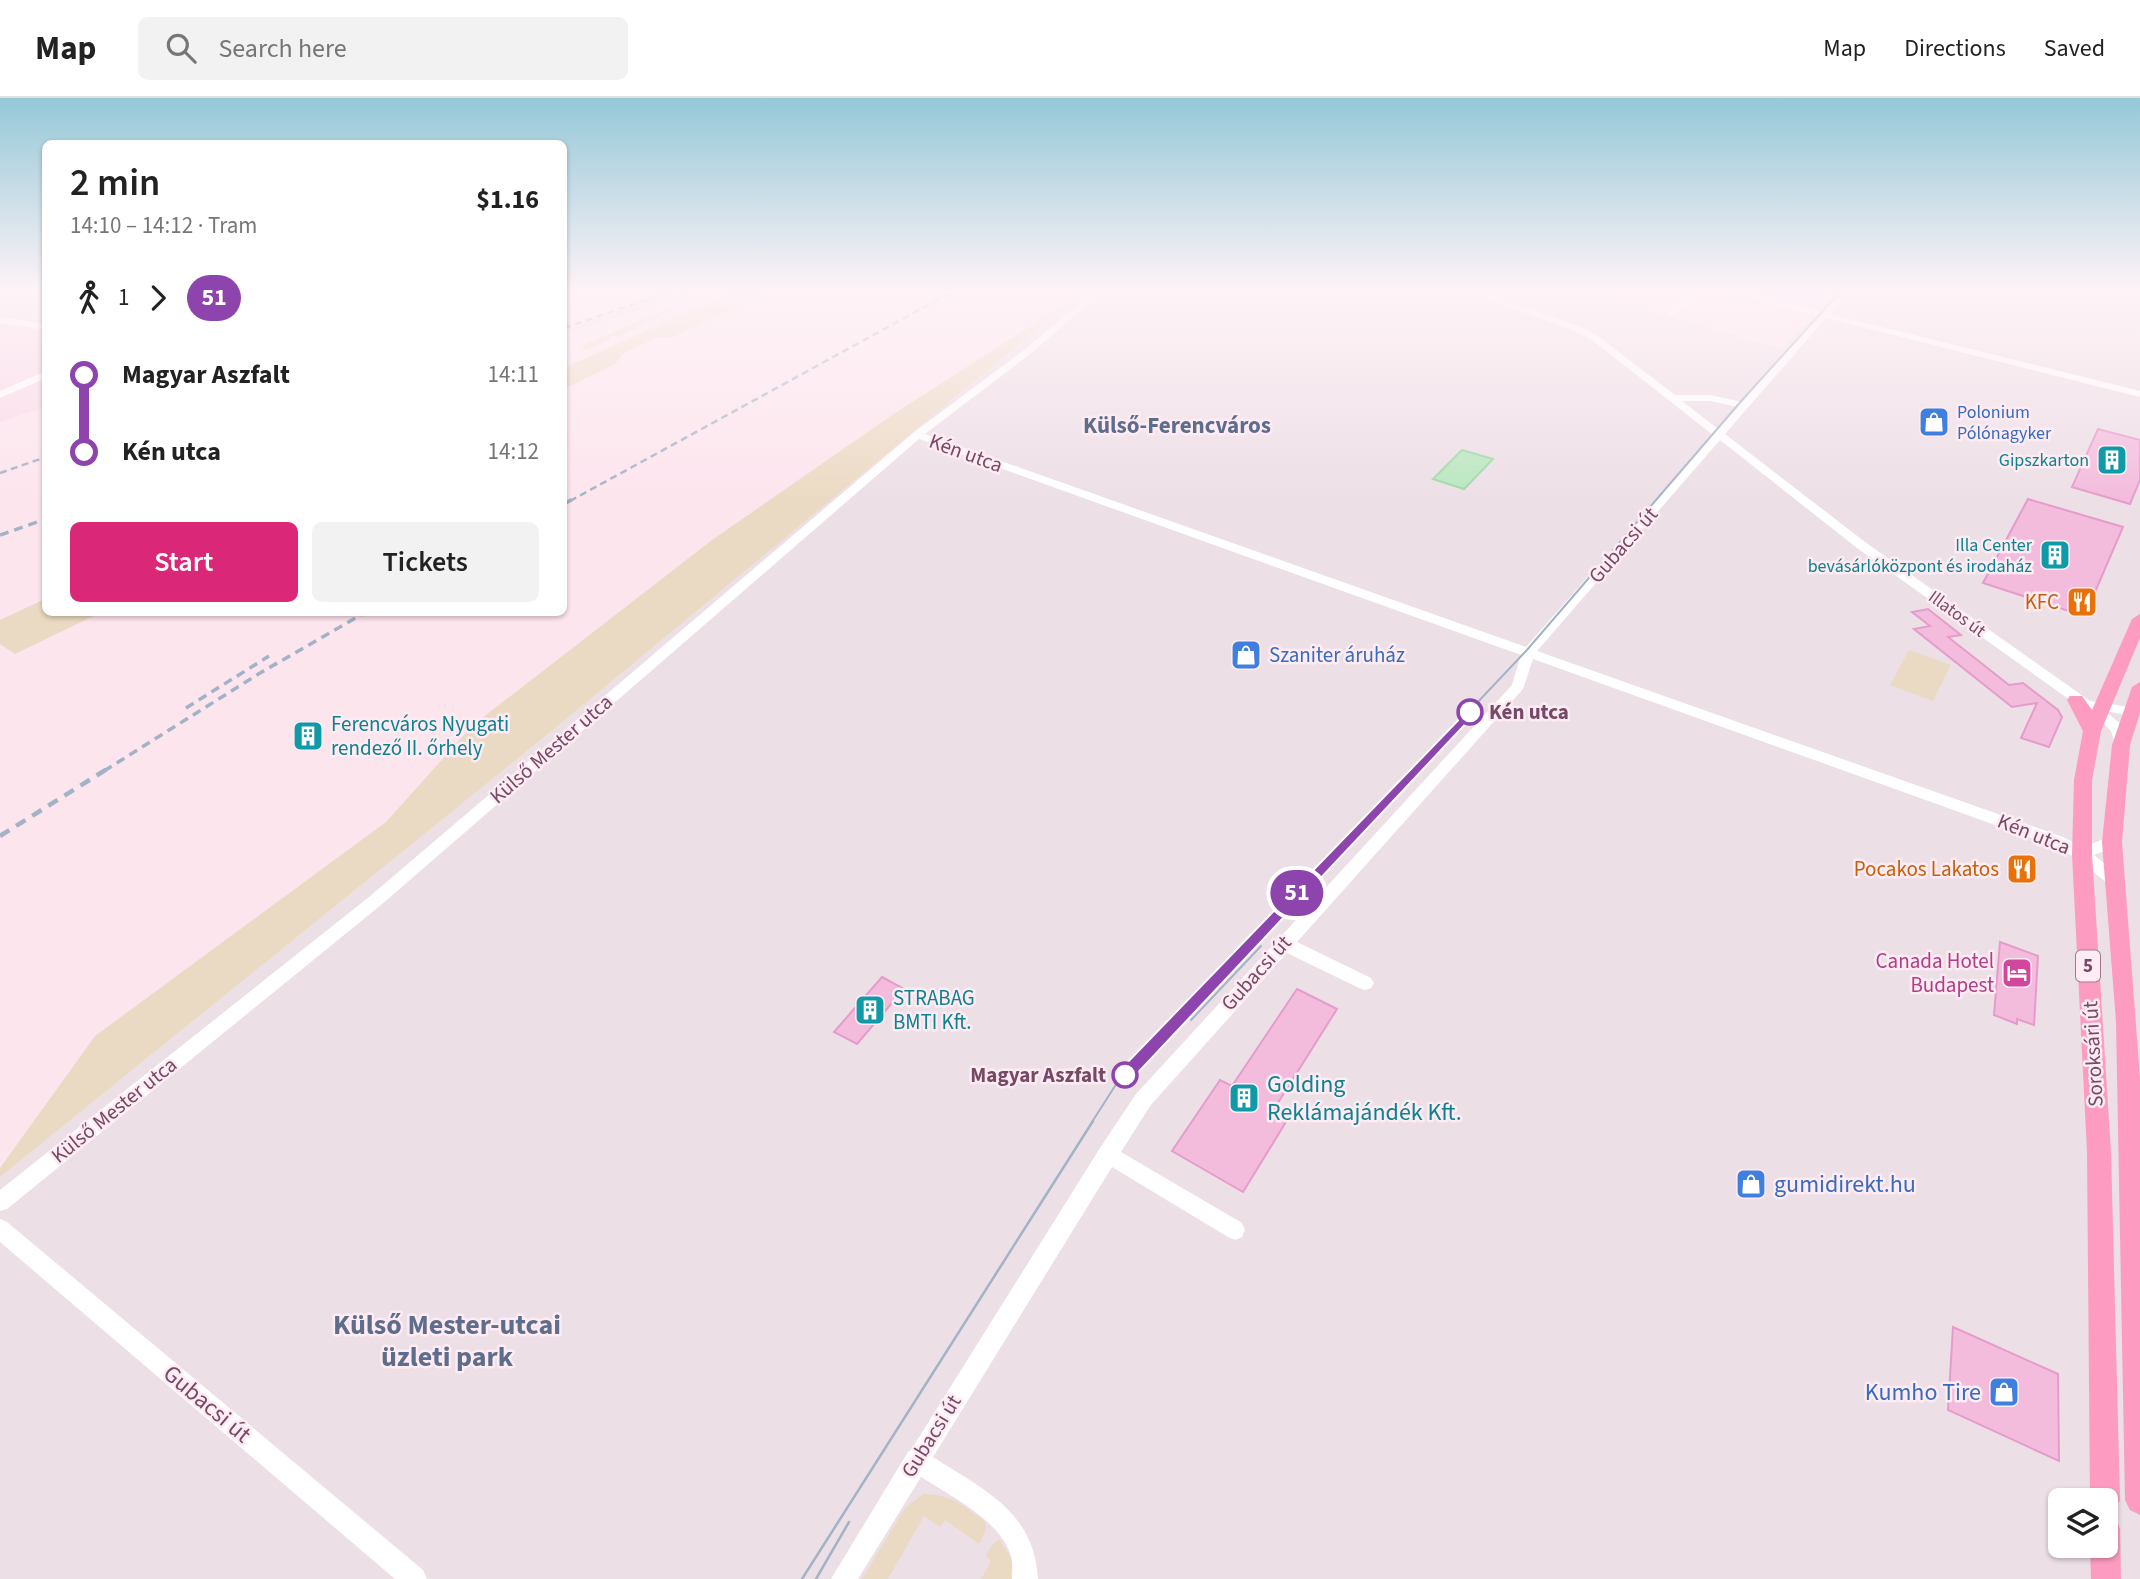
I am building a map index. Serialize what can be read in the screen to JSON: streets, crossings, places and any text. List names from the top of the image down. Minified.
{"streets":{"main road":["5","Soroksári út"],"street":["Kén utca","Gubacsi út","Illatos út","Külső Mester utca"]},"crossings":[["Kén utca","Gubacsi út"],["Kén utca","Külső Mester utca"],["Kén utca","Soroksári út"],["Gubacsi út","Illatos út"],["Illatos út","Soroksári út"]],"districts":["Külső-Ferencváros","Külső Mester-utcai üzleti park"],"places":{"shop":["Polonium Pólónagyker","Szaniter áruház","gumidirekt.hu","Kumho Tire"],"building":["Gipszkarton","Illa Center bevásárlóközpont és irodaház","Ferencváros Nyugati rendező II. őrhely","STRABAG BMTI Kft.","Golding Reklámajándék Kft."],"restaurant":["KFC","Pocakos Lakatos"],"other":["Kén utca","Magyar Aszfalt"],"hotel":["Canada Hotel Budapest"]},"lines":["tram line 51"],"page":{"header":"Map","search":"Search here","nav":["Map","Directions","Saved"],"on_map":"51","heading":["2 min","14:10 – 14:12 · Tram","$1.16"],"legs":["1","51"],"list":[{"name":"Magyar Aszfalt","value":"14:11"},{"name":"Kén utca","value":"14:12"}],"buttons":["Start","Tickets"]}}
